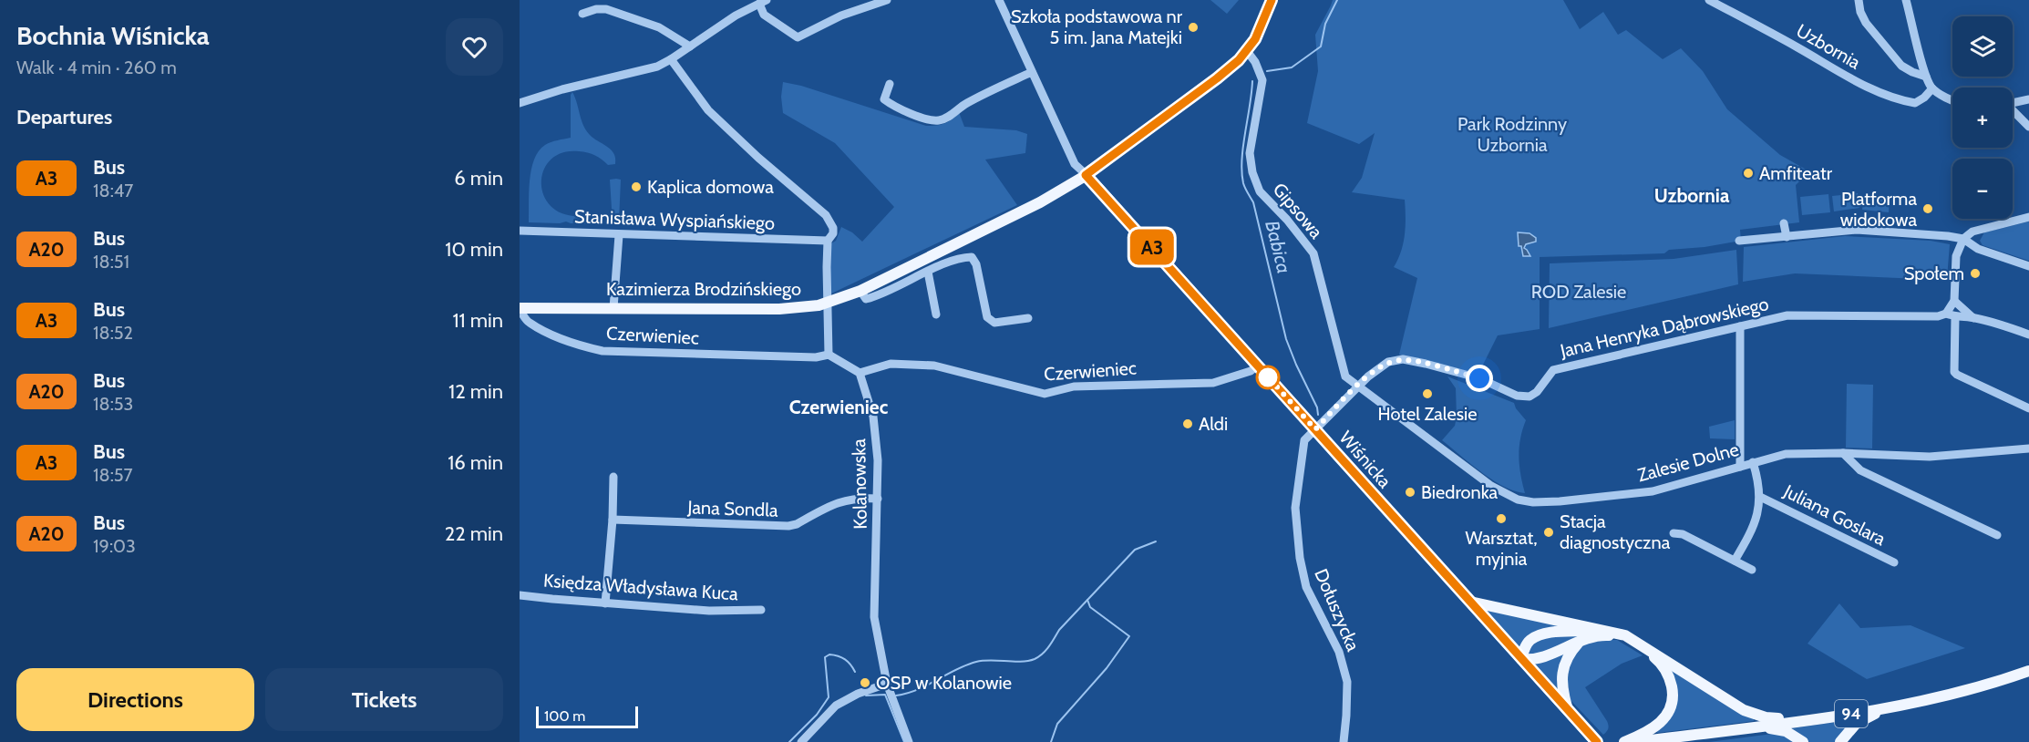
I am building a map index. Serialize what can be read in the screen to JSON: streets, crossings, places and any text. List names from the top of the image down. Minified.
{"streets":{"main road":["Kazimierza Brodzińskiego","Wiśnicka","94"],"street":["Uzbornia","Gipsowa","Stanisława Wyspiańskiego","Jana Henryka Dąbrowskiego","Czerwieniec","Zalesie Dolne","Kolanowska","Jana Sondla","Juliana Goslara","Księdza Władysława Kuca","Dołuszycka"]},"crossings":[["Gipsowa","Jana Henryka Dąbrowskiego"],["Gipsowa","Zalesie Dolne"],["Kazimierza Brodzińskiego","Czerwieniec"],["Kazimierza Brodzińskiego","Wiśnicka"],["Jana Henryka Dąbrowskiego","Wiśnicka"],["Jana Henryka Dąbrowskiego","Zalesie Dolne"],["Jana Henryka Dąbrowskiego","Dołuszycka"],["Czerwieniec","Wiśnicka"],["Czerwieniec","Kolanowska"],["Wiśnicka","Dołuszycka"],["Kolanowska","Jana Sondla"]],"districts":["Uzbornia","Czerwieniec"],"water":["Babica"],"parks":["Park Rodzinny Uzbornia","ROD Zalesie"],"places":["Szkoła podstawowa nr 5 im. Jana Matejki","Amfiteatr","Kaplica domowa","Platforma widokowa","Społem","Hotel Zalesie","Aldi","Biedronka","Warsztat, myjnia","Stacja diagnostyczna","OSP w Kolanowie"],"lines":["bus line A3"],"scale_bar":"100 m","page":{"heading":[["Bochnia Wiśnicka","Walk · 4 min · 260 m"],"Departures"],"on_map":"A3","map_buttons":["+","−"],"list":[{"mark":"A3","name":"Bus","note":"18:47","value":"6 min"},{"mark":"A20","name":"Bus","note":"18:51","value":"10 min"},{"mark":"A3","name":"Bus","note":"18:52","value":"11 min"},{"mark":"A20","name":"Bus","note":"18:53","value":"12 min"},{"mark":"A3","name":"Bus","note":"18:57","value":"16 min"},{"mark":"A20","name":"Bus","note":"19:03","value":"22 min"}],"buttons":["Directions","Tickets"],"scale":"100 m"}}
